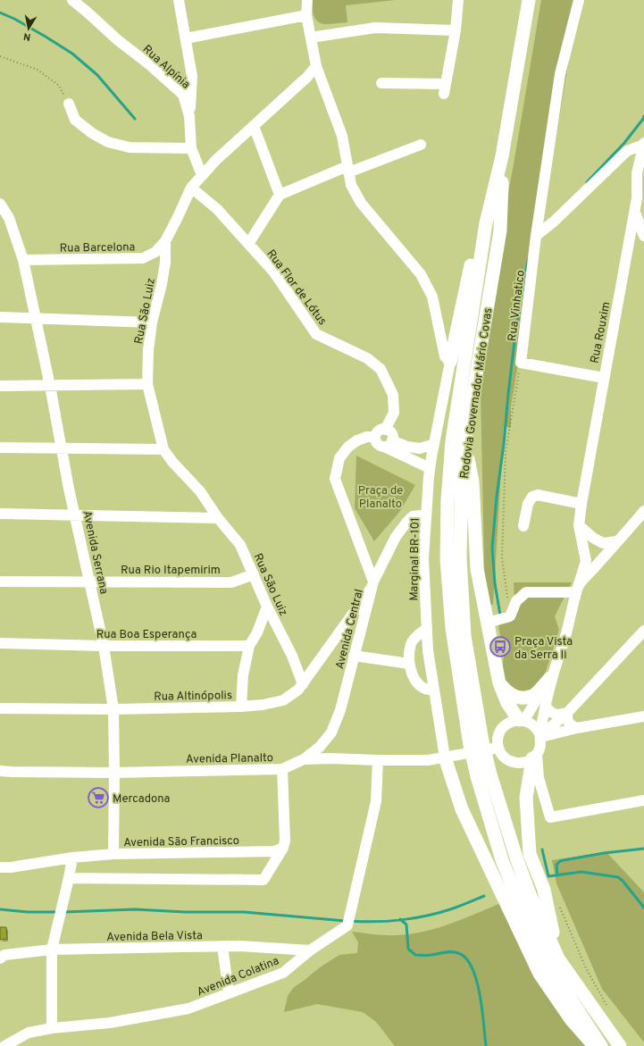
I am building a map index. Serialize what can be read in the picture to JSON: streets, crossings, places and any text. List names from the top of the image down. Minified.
{"streets":{"main road":["Rodovia Governador Mário Covas"],"street":["Rua Alpínia","Rua Barcelona","Rua Flor de Lótus","Rua Vinhatico","Rua São Luiz","Rua Rouxim","Avenida Serrana","Marginal BR-101","Rua Rio Itapemirim","Avenida Central","Rua Boa Esperança","Rua Altinópolis","Avenida Planalto","Avenida São Francisco","Avenida Bela Vista","Avenida Colatina"]},"crossings":[["Rua Alpínia","Rua São Luiz"],["Rua Barcelona","Rua São Luiz"],["Rua Barcelona","Avenida Serrana"],["Rua Flor de Lótus","Rua São Luiz"],["Rua São Luiz","Rua Rio Itapemirim"],["Rua São Luiz","Rua Altinópolis"],["Avenida Serrana","Rua Rio Itapemirim"],["Avenida Serrana","Rua Boa Esperança"],["Avenida Serrana","Rua Altinópolis"],["Avenida Serrana","Avenida Planalto"],["Avenida Serrana","Avenida São Francisco"],["Marginal BR-101","Avenida Central"],["Marginal BR-101","Avenida Planalto"],["Avenida Central","Rua Altinópolis"],["Avenida Central","Avenida Planalto"],["Avenida Planalto","Avenida Colatina"],["Avenida Bela Vista","Avenida Colatina"]],"parks":["Praça de Planalto"],"places":{"bus stop":["Praça Vista da Serra Ii"],"supermarket":["Mercadona"]},"north":"bottom"}
